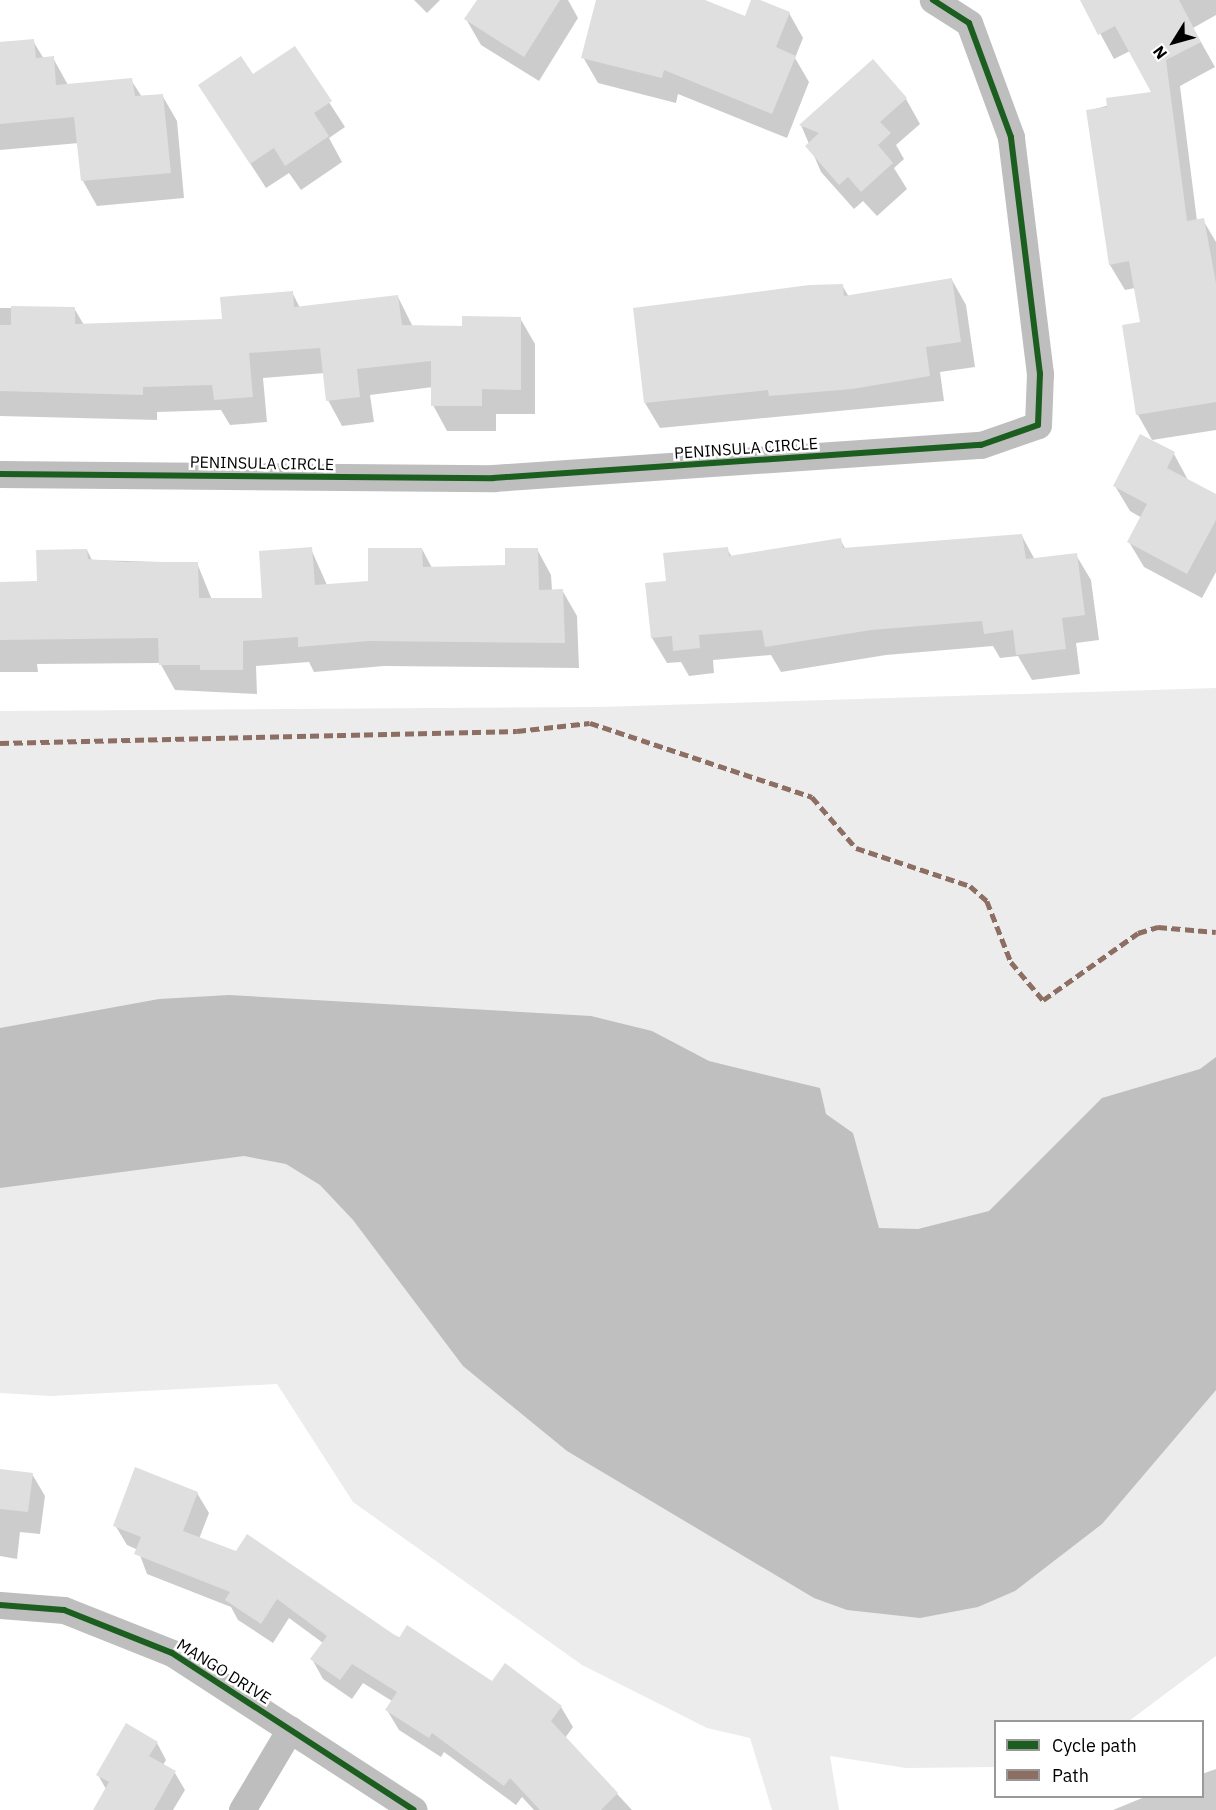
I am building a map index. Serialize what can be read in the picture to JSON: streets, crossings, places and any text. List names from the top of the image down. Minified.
{"streets":{"street":["PENINSULA CIRCLE","MANGO DRIVE"]},"legend":["Cycle path","Path"],"north":"bottom left"}
